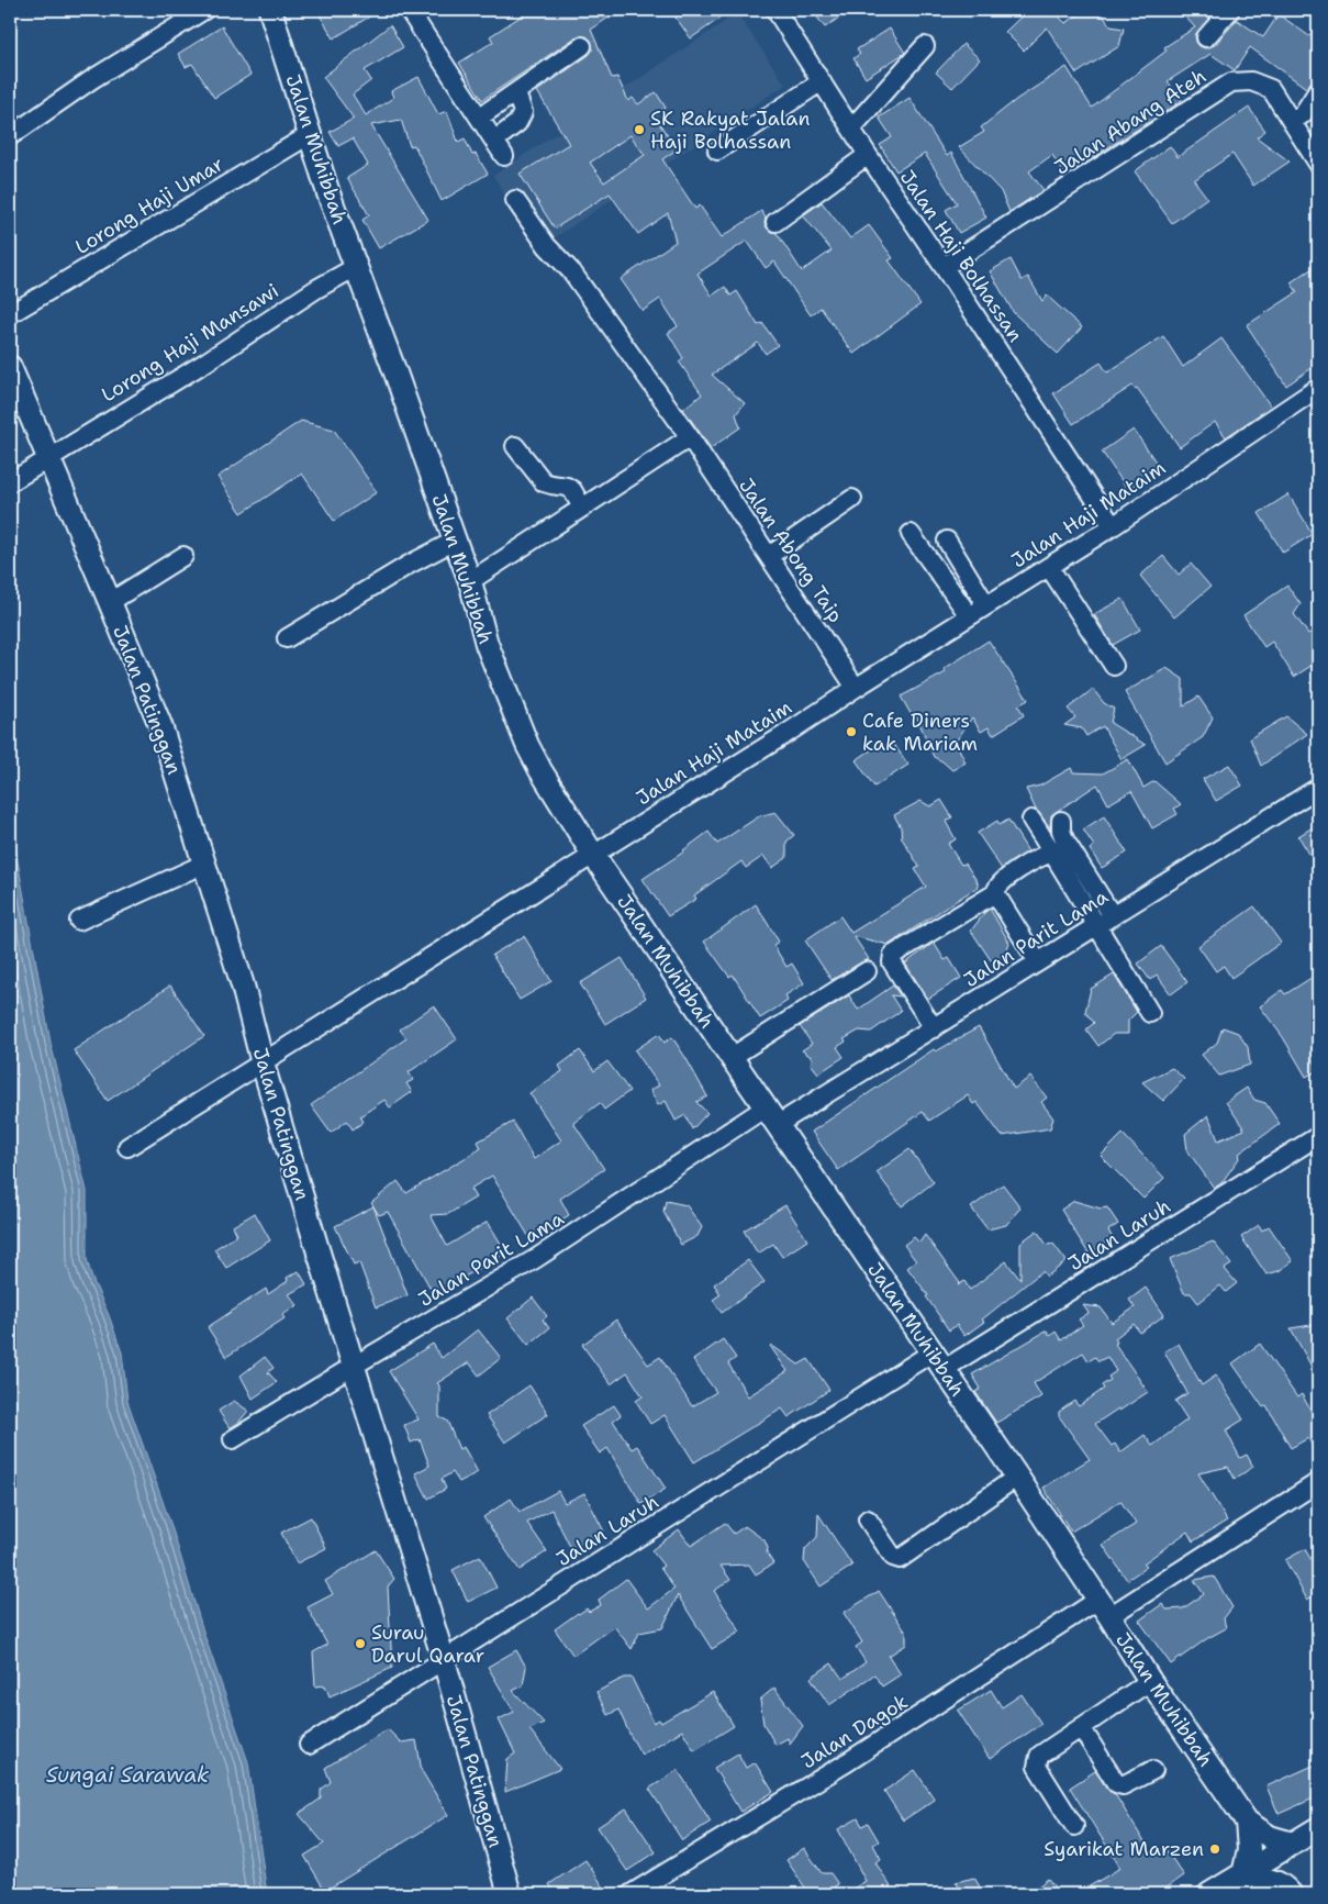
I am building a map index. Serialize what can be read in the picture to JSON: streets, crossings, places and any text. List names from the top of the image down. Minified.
{"streets":{"main road":["Jalan Muhibbah","Jalan Patinggan"],"street":["Jalan Abang Ateh","Lorong Haji Umar","Jalan Haji Bolhassan","Lorong Haji Mansawi","Jalan Haji Mataim","Jalan Abong Taip","Jalan Parit Lama","Jalan Laruh","Jalan Dagok"]},"crossings":[["Jalan Abang Ateh","Jalan Haji Bolhassan"],["Jalan Muhibbah","Lorong Haji Umar"],["Jalan Muhibbah","Lorong Haji Mansawi"],["Jalan Muhibbah","Jalan Haji Mataim"],["Jalan Muhibbah","Jalan Parit Lama"],["Jalan Muhibbah","Jalan Laruh"],["Jalan Muhibbah","Jalan Dagok"],["Jalan Haji Bolhassan","Jalan Haji Mataim"],["Lorong Haji Mansawi","Jalan Patinggan"],["Jalan Haji Mataim","Jalan Abong Taip"],["Jalan Haji Mataim","Jalan Patinggan"],["Jalan Patinggan","Jalan Parit Lama"],["Jalan Patinggan","Jalan Laruh"]],"water":["Sungai Sarawak"],"places":["SK Rakyat Jalan Haji Bolhassan","Cafe Diners kak Mariam","Surau Darul Qarar","Syarikat Marzen"]}
